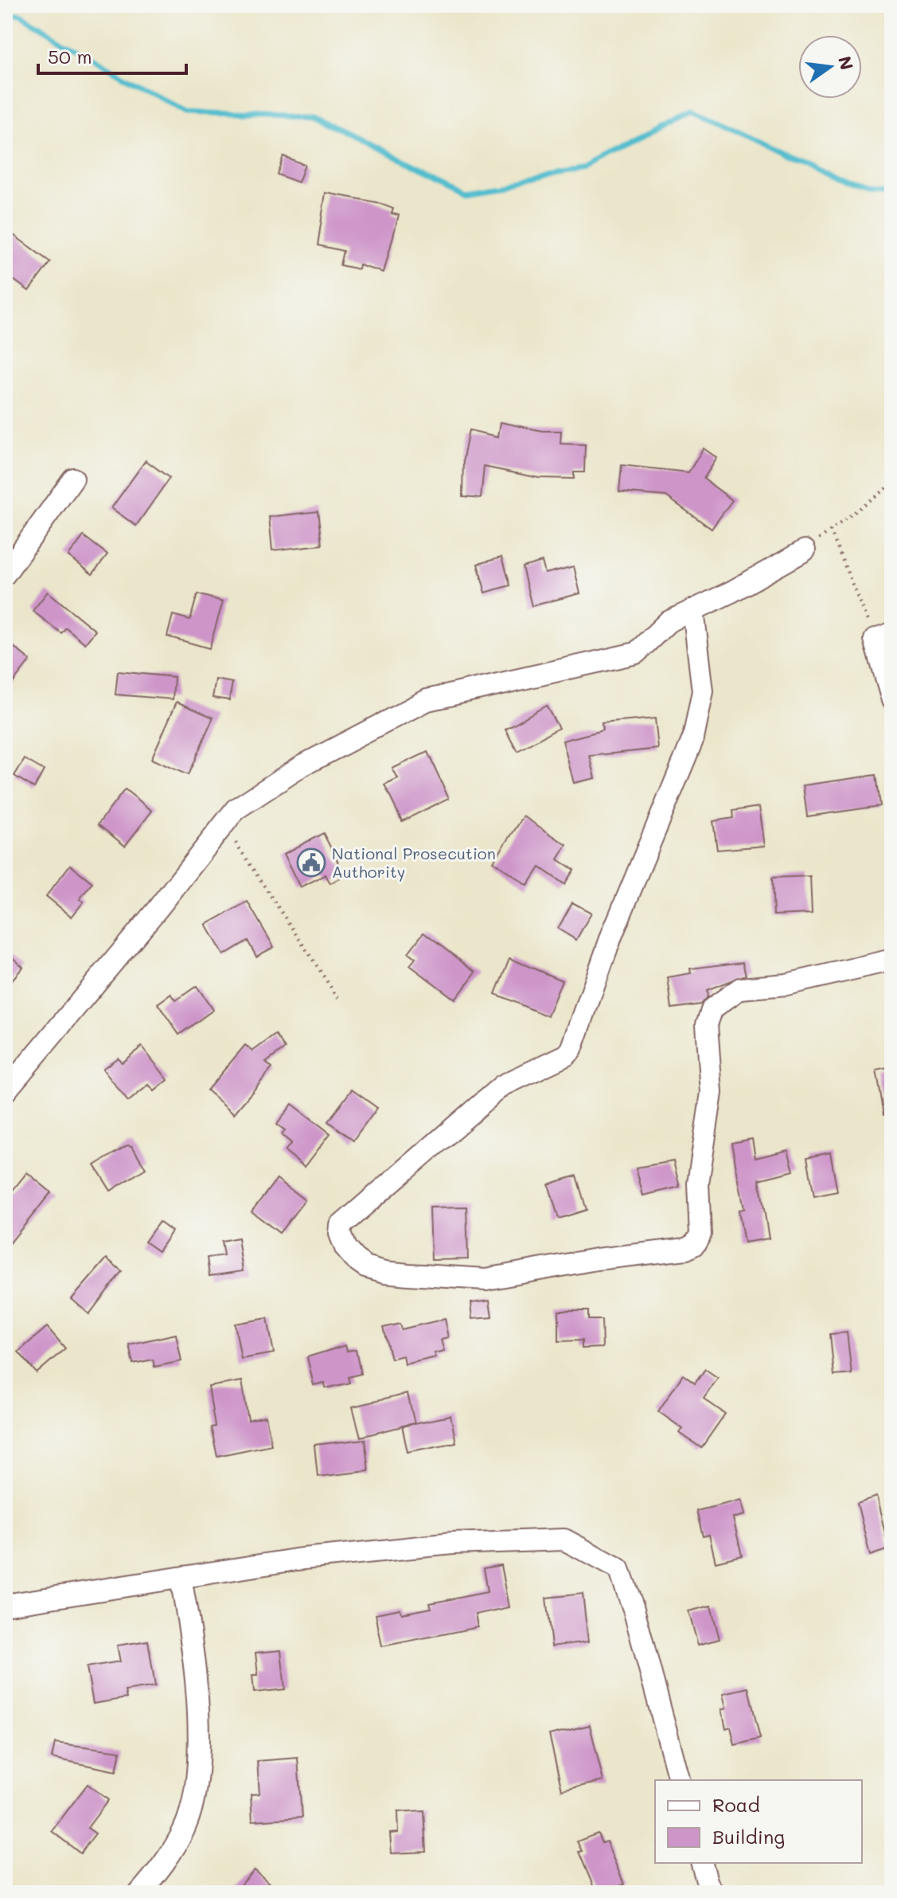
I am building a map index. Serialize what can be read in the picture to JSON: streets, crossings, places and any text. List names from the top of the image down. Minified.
{"places":{"public building":["National Prosecution Authority"]},"legend":["Road","Building"],"scale_bar":"50 m","north":"right"}
